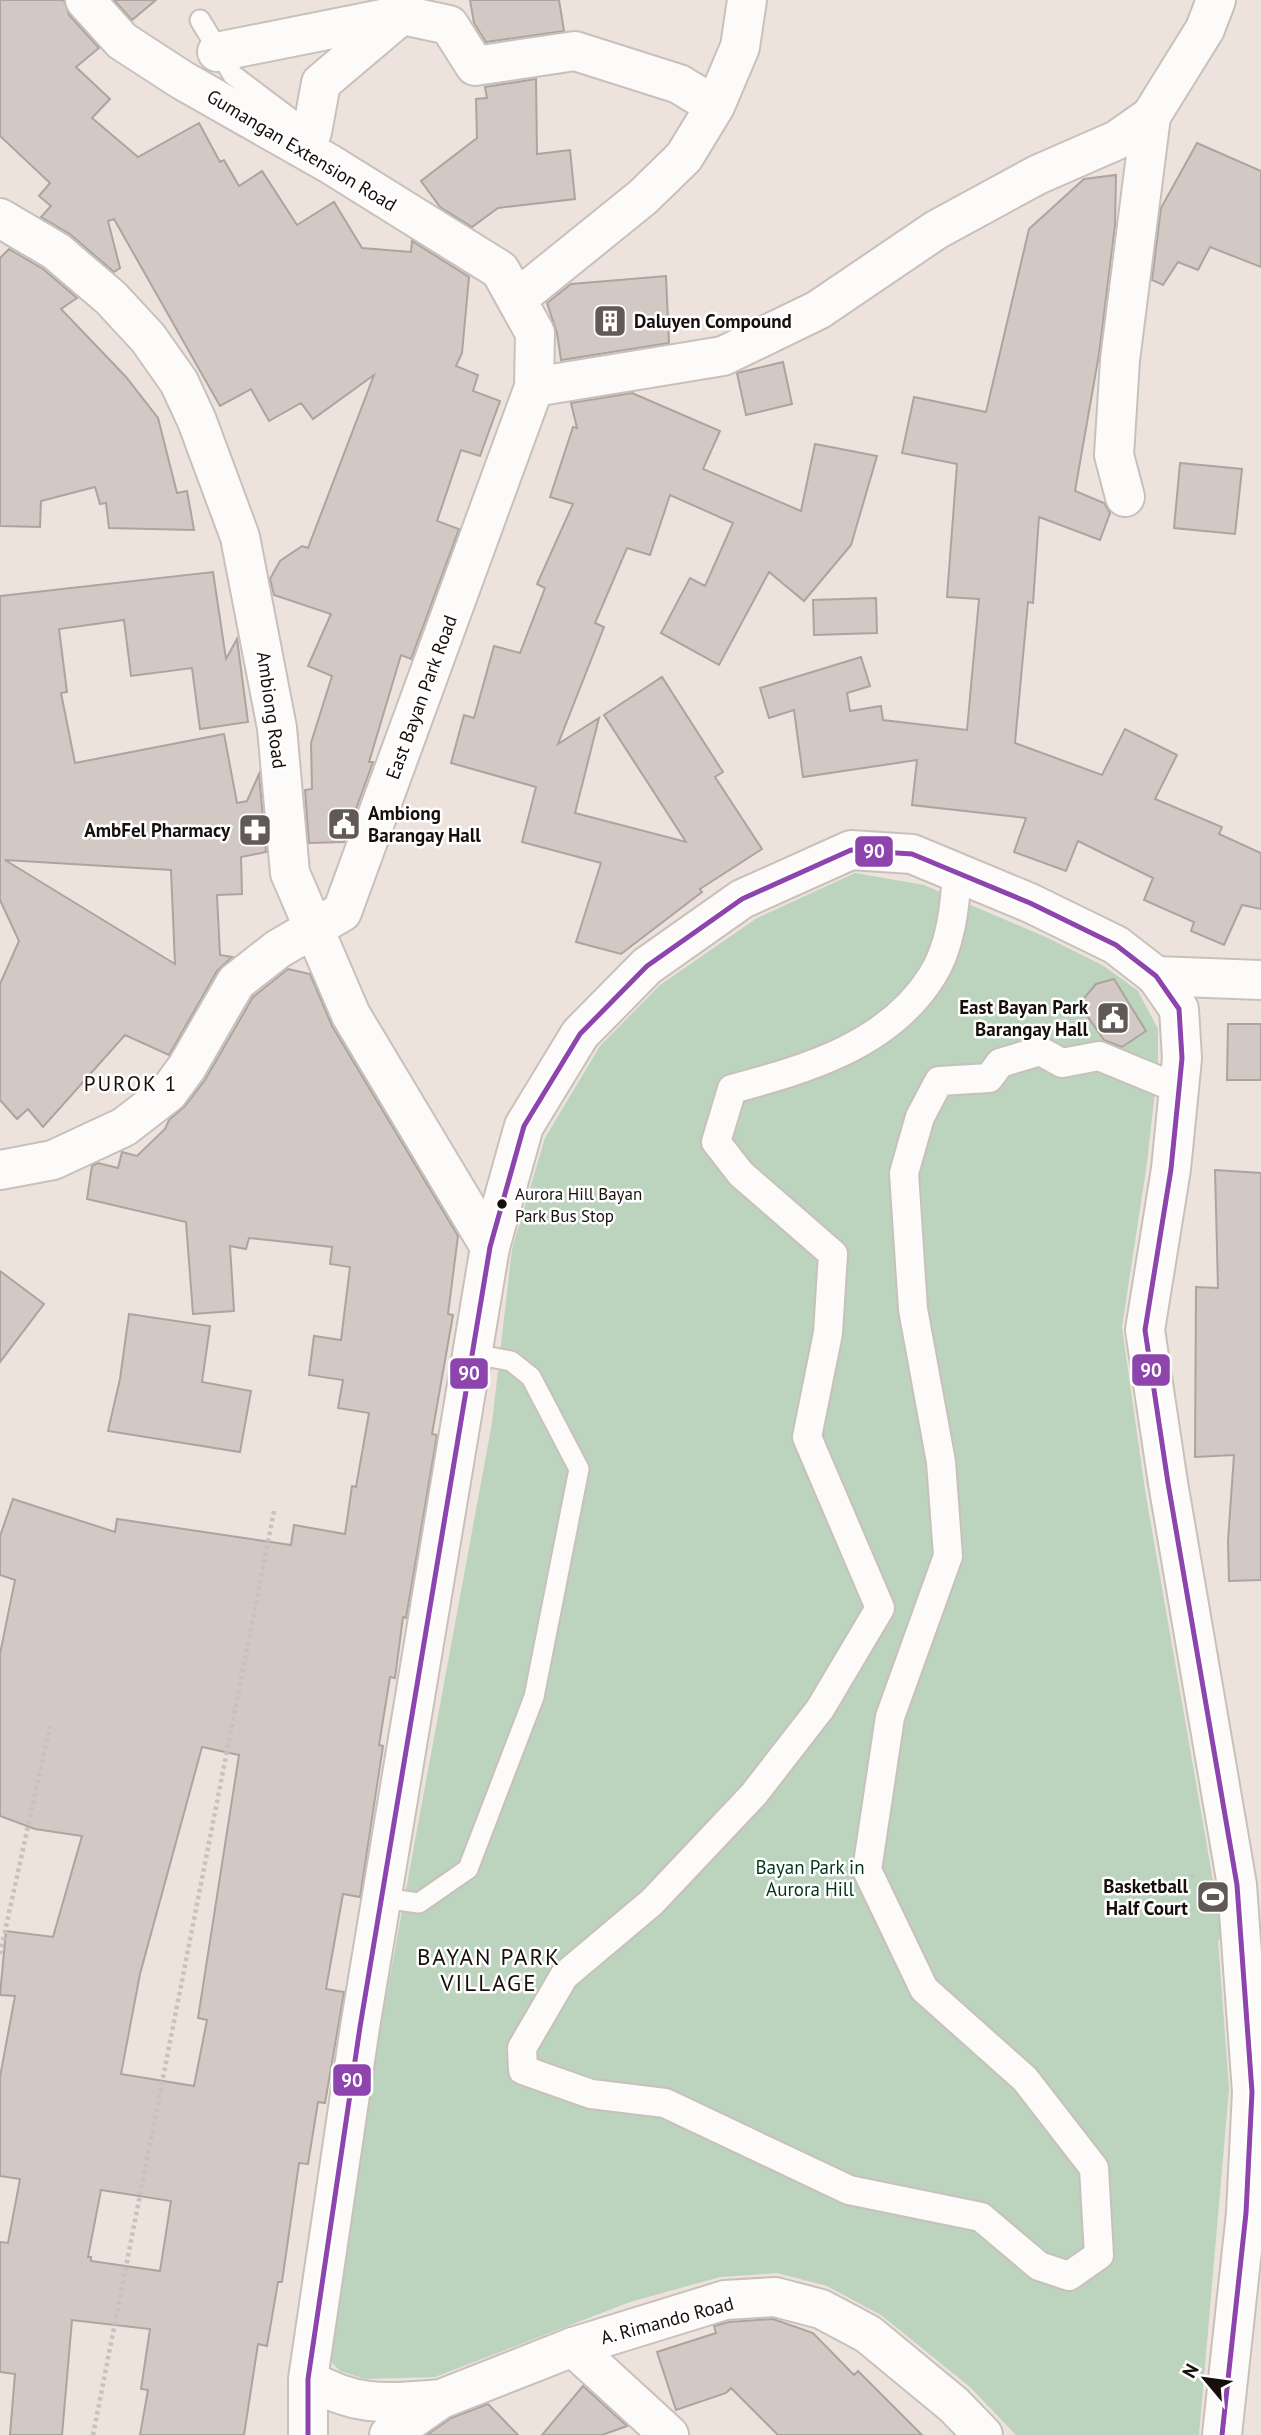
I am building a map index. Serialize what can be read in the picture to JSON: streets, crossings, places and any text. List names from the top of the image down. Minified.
{"streets":{"street":["Gumangan Extension Road","East Bayan Park Road","Ambiong Road","A. Rimando Road"]},"crossings":[["Gumangan Extension Road","East Bayan Park Road"],["East Bayan Park Road","Ambiong Road"]],"districts":["PUROK 1","BAYAN PARK VILLAGE"],"parks":["Bayan Park in Aurora Hill"],"places":{"building":["Daluyen Compound"],"public building":["Ambiong Barangay Hall","East Bayan Park Barangay Hall"],"pharmacy":["AmbFel Pharmacy"],"other":["Aurora Hill Bayan Park Bus Stop"],"sports":["Basketball Half Court"]},"lines":["transit line 90"],"north":"top left"}
